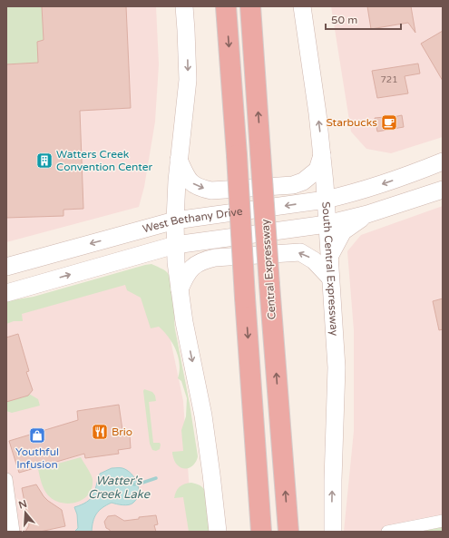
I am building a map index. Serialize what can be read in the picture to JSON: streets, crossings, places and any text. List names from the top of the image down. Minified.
{"streets":{"highway":["Central Expressway"],"main road":["West Bethany Drive","South Central Expressway"]},"crossings":[["West Bethany Drive","South Central Expressway"]],"water":["Watter's Creek Lake"],"places":{"cafe":["Starbucks"],"building":["Watters Creek Convention Center"],"restaurant":["Brio"],"shop":["Youthful Infusion"]},"house_numbers":["721"],"scale_bar":"50 m","north":"top"}
